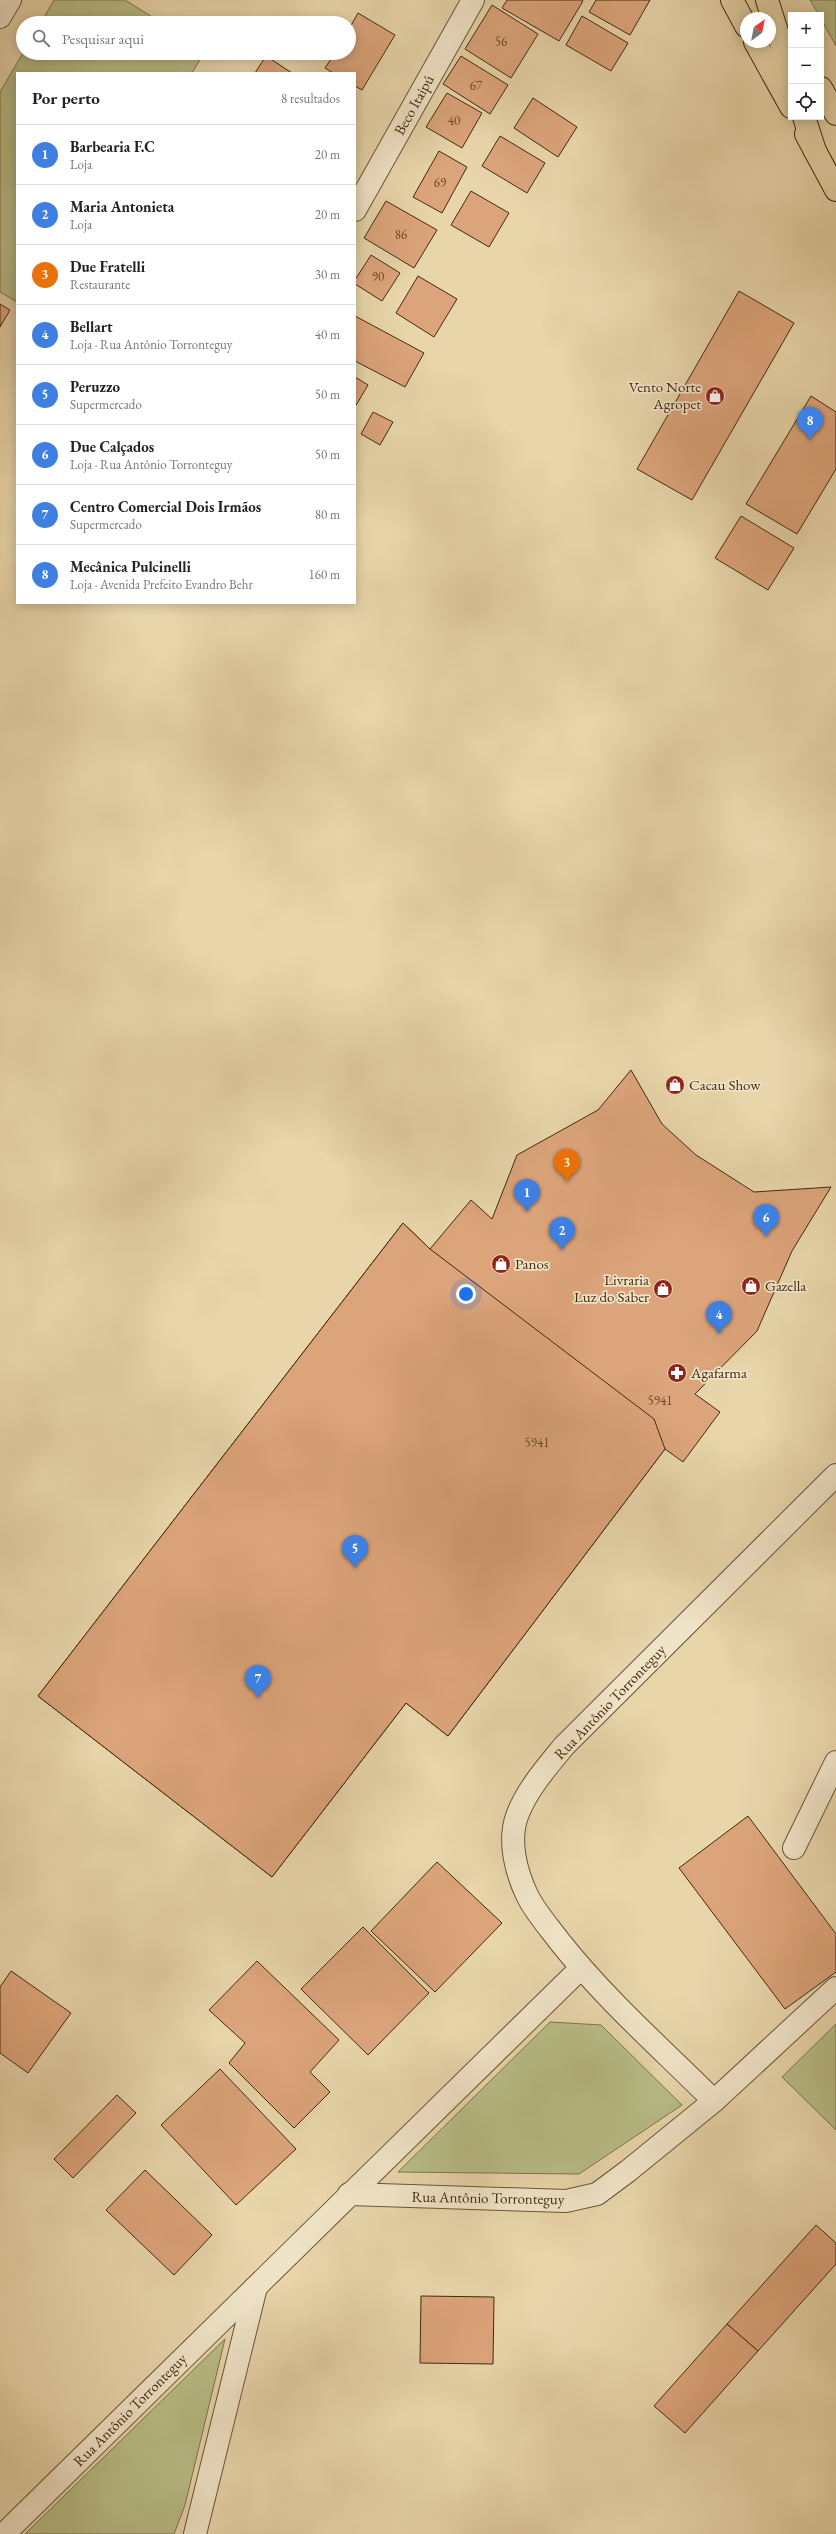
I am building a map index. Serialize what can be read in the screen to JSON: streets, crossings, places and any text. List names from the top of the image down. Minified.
{"streets":{"street":["Beco Itaipú","Rua Antônio Torronteguy"]},"places":{"shop":["Vento Norte Agropet","Cacau Show","Panos","Gazella","Livraria Luz do Saber"],"pharmacy":["Agafarma"]},"house_numbers":["56","67","40","69","86","90","5941","5941"],"north":"top right","page":{"map_buttons":["+","−"],"search":"Pesquisar aqui","heading":["Por perto","8 resultados"],"list":[{"mark":"1","name":"Barbearia F.C","note":"Loja","value":"20 m"},{"mark":"2","name":"Maria Antonieta","note":"Loja","value":"20 m"},{"mark":"3","name":"Due Fratelli","note":"Restaurante","value":"30 m"},{"mark":"4","name":"Bellart","note":"Loja · Rua Antônio Torronteguy","value":"40 m"},{"mark":"5","name":"Peruzzo","note":"Supermercado","value":"50 m"},{"mark":"6","name":"Due Calçados","note":"Loja · Rua Antônio Torronteguy","value":"50 m"},{"mark":"7","name":"Centro Comercial Dois Irmãos","note":"Supermercado","value":"80 m"},{"mark":"8","name":"Mecânica Pulcinelli","note":"Loja · Avenida Prefeito Evandro Behr","value":"160 m"}],"pins":["8","3","1","6","2","4","5","7"]}}
